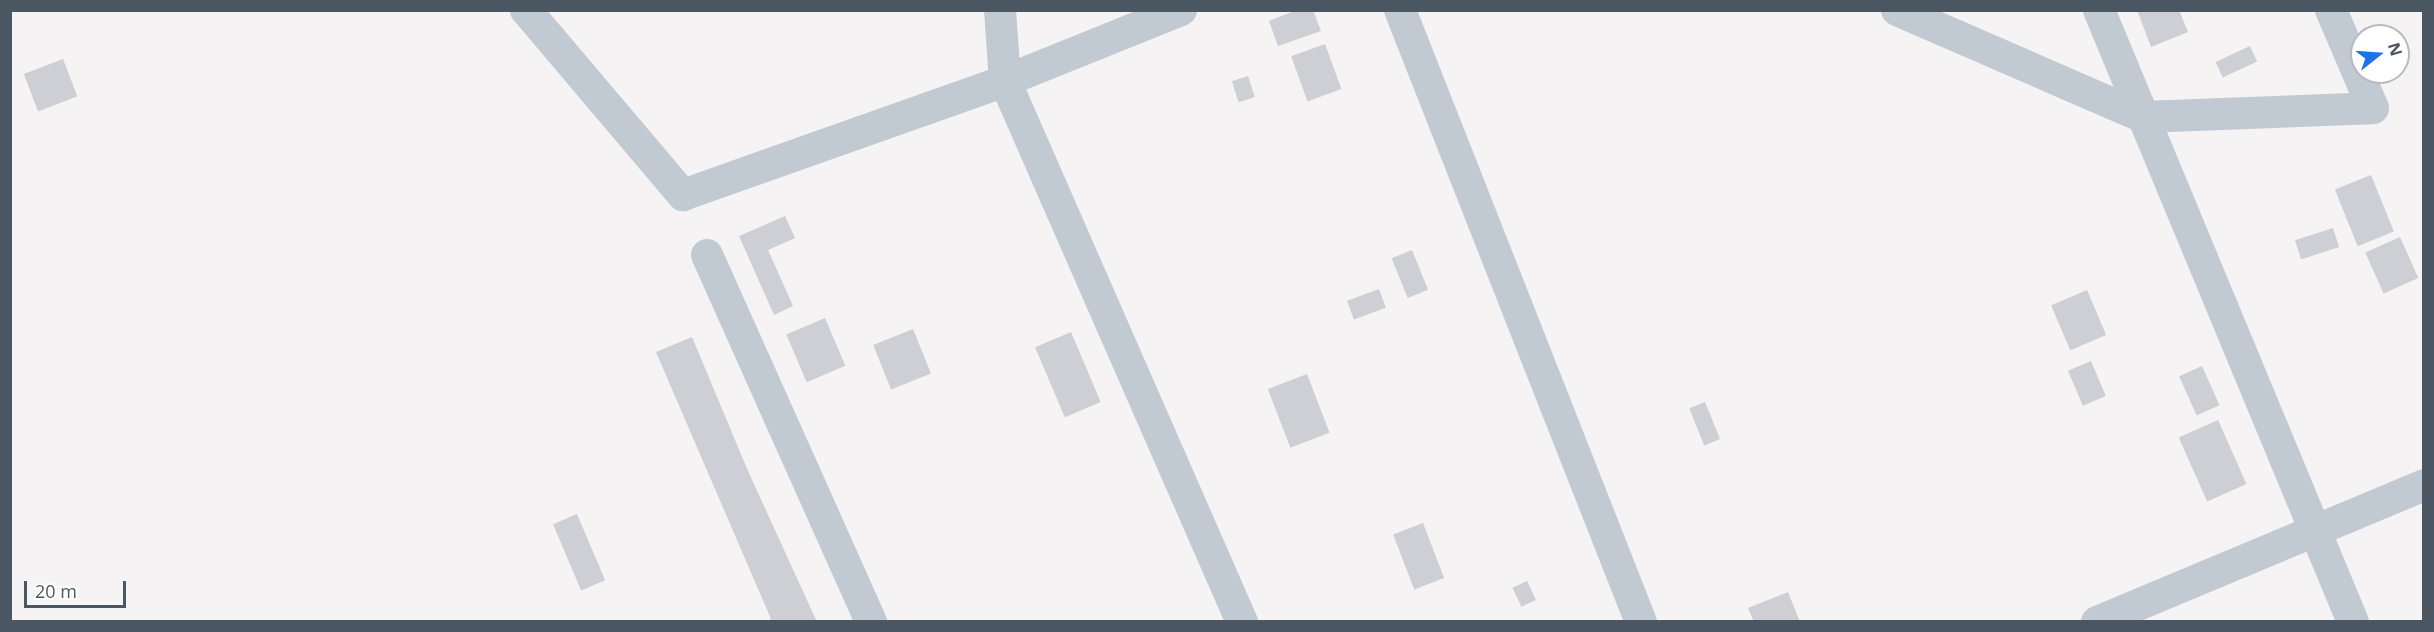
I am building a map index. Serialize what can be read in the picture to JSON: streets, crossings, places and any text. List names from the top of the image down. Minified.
{"scale_bar":"20 m","north":"right"}
